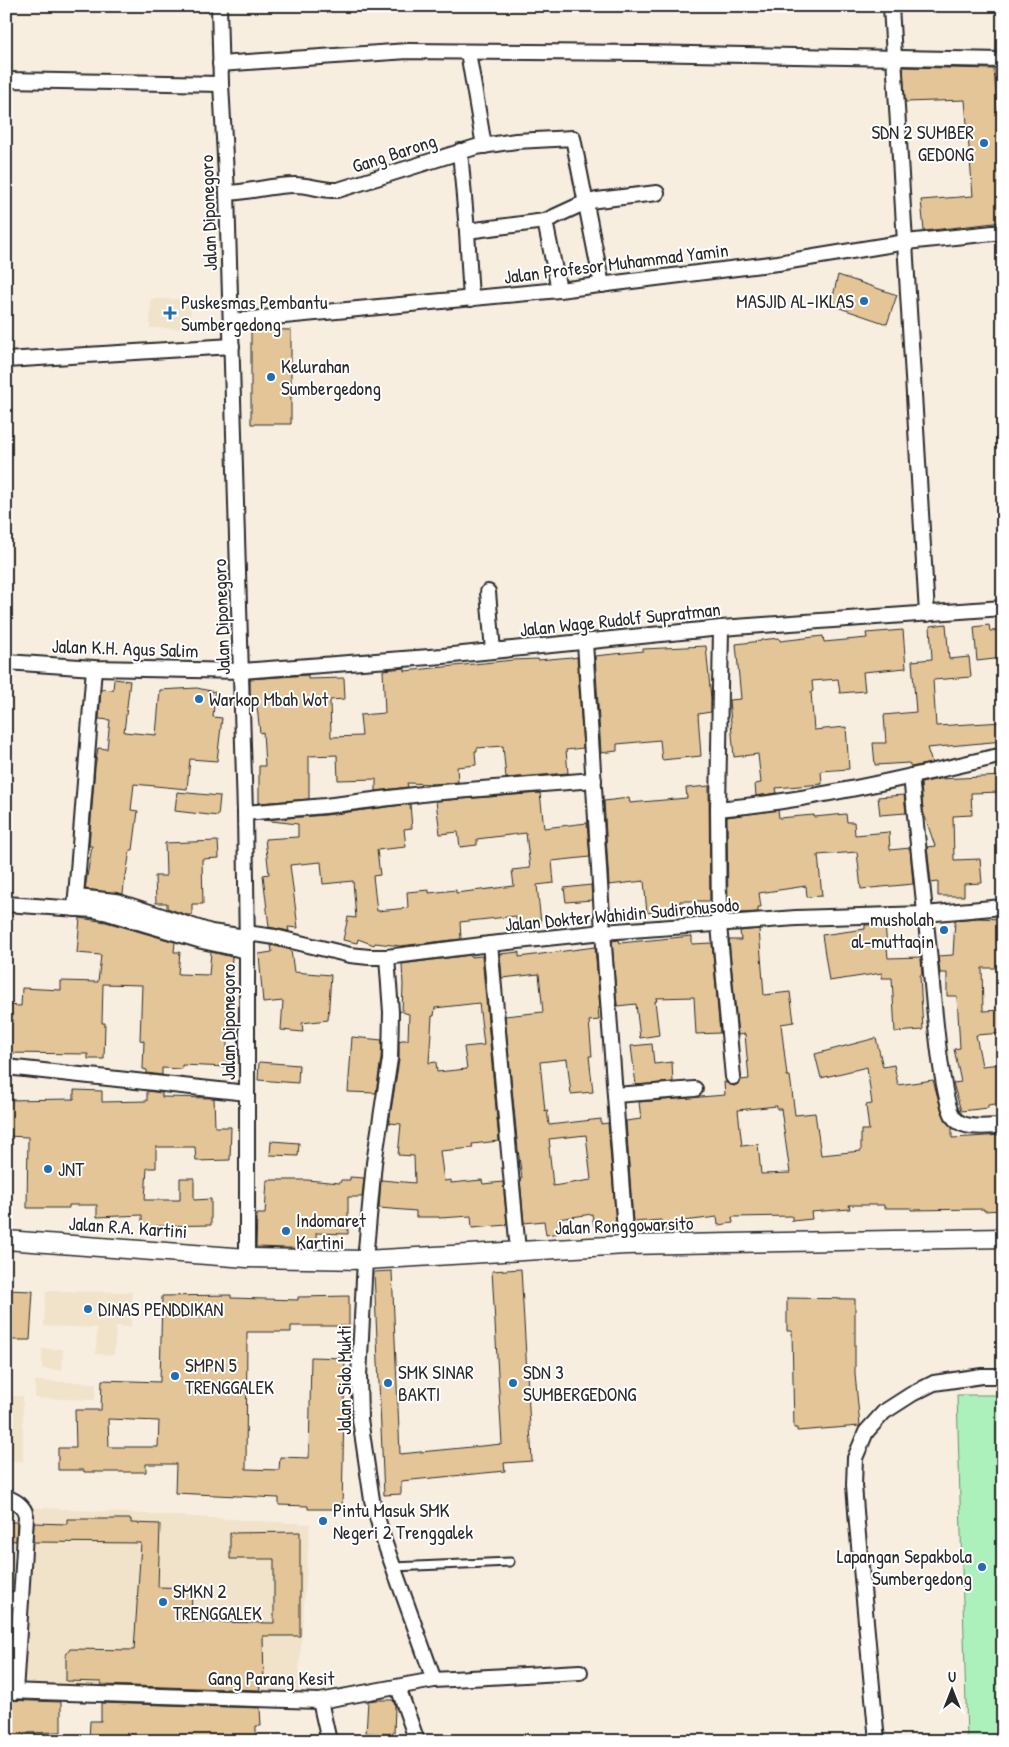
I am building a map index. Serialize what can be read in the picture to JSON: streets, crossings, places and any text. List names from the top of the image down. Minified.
{"streets":{"street":["Gang Barong","Jalan Diponegoro","Jalan Profesor Muhammad Yamin","Jalan Wage Rudolf Supratman","Jalan K.H. Agus Salim","Jalan Dokter Wahidin Sudirohusodo","Jalan Ronggowarsito","Jalan R.A. Kartini","Jalan Sido Mukti","Gang Parang Kesit"]},"crossings":[["Gang Barong","Jalan Diponegoro"],["Jalan Diponegoro","Jalan Profesor Muhammad Yamin"],["Jalan Diponegoro","Jalan Wage Rudolf Supratman"],["Jalan Diponegoro","Jalan K.H. Agus Salim"],["Jalan Diponegoro","Jalan Dokter Wahidin Sudirohusodo"],["Jalan Diponegoro","Jalan Ronggowarsito"],["Jalan Diponegoro","Jalan R.A. Kartini"],["Jalan Wage Rudolf Supratman","Jalan K.H. Agus Salim"],["Jalan Dokter Wahidin Sudirohusodo","Jalan Sido Mukti"],["Jalan Ronggowarsito","Jalan R.A. Kartini"],["Jalan Ronggowarsito","Jalan Sido Mukti"]],"places":{"other":["SDN 2 SUMBER GEDONG","MASJID AL-IKLAS","Kelurahan Sumbergedong","Warkop Mbah Wot","musholah al-muttaqin","JNT","Indomaret Kartini","DINAS PENDDIKAN","SMPN 5 TRENGGALEK","SMK SINAR BAKTI","SDN 3 SUMBERGEDONG","Pintu Masuk SMK Negeri 2 Trenggalek","Lapangan Sepakbola Sumbergedong","SMKN 2 TRENGGALEK"],"health":["Puskesmas Pembantu Sumbergedong"]},"north":"top"}
